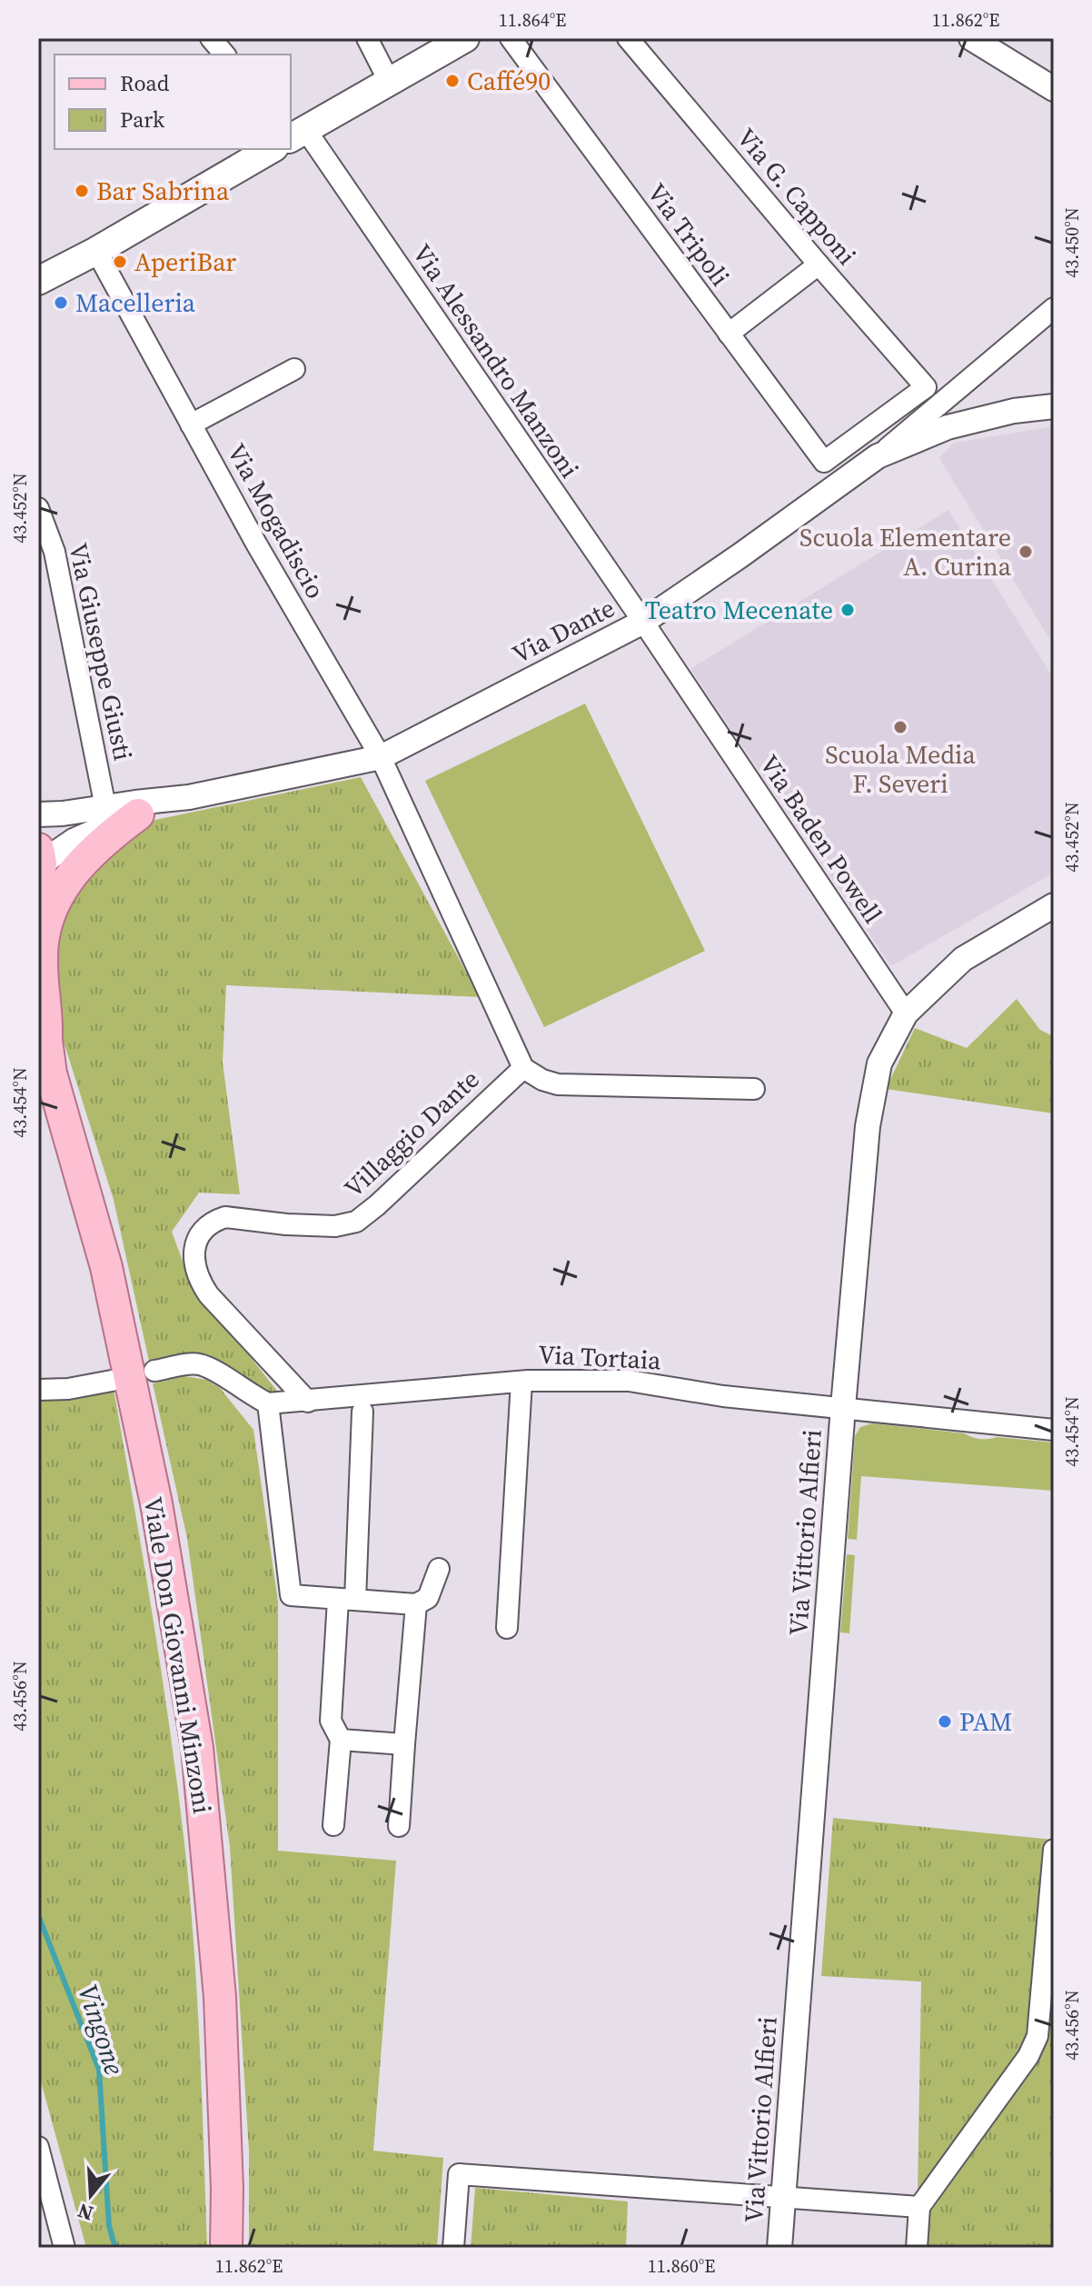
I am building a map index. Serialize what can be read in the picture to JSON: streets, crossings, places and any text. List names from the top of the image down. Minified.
{"streets":{"main road":["Viale Don Giovanni Minzoni"],"street":["Via G. Capponi","Via Tripoli","Via Alessandro Manzoni","Via Mogadiscio","Via Dante","Via Giuseppe Giusti","Via Baden Powell","Villaggio Dante","Via Tortaia","Via Vittorio Alfieri"]},"crossings":[["Via G. Capponi","Via Tripoli"],["Via Alessandro Manzoni","Via Dante"],["Via Alessandro Manzoni","Via Baden Powell"],["Via Mogadiscio","Via Dante"],["Via Dante","Via Giuseppe Giusti"],["Via Dante","Via Baden Powell"],["Via Dante","Viale Don Giovanni Minzoni"],["Via Baden Powell","Via Vittorio Alfieri"],["Villaggio Dante","Via Tortaia"],["Via Tortaia","Via Vittorio Alfieri"]],"water":["Vingone"],"places":["Caffé90","Bar Sabrina","AperiBar","Macelleria","Scuola Elementare A. Curina","Teatro Mecenate","Scuola Media F. Severi","PAM"],"legend":["Road","Park"],"north":"bottom","coordinates":["11.864°E","11.862°E","43.450°N","43.452°N","43.454°N","43.456°N","11.860°E"]}
